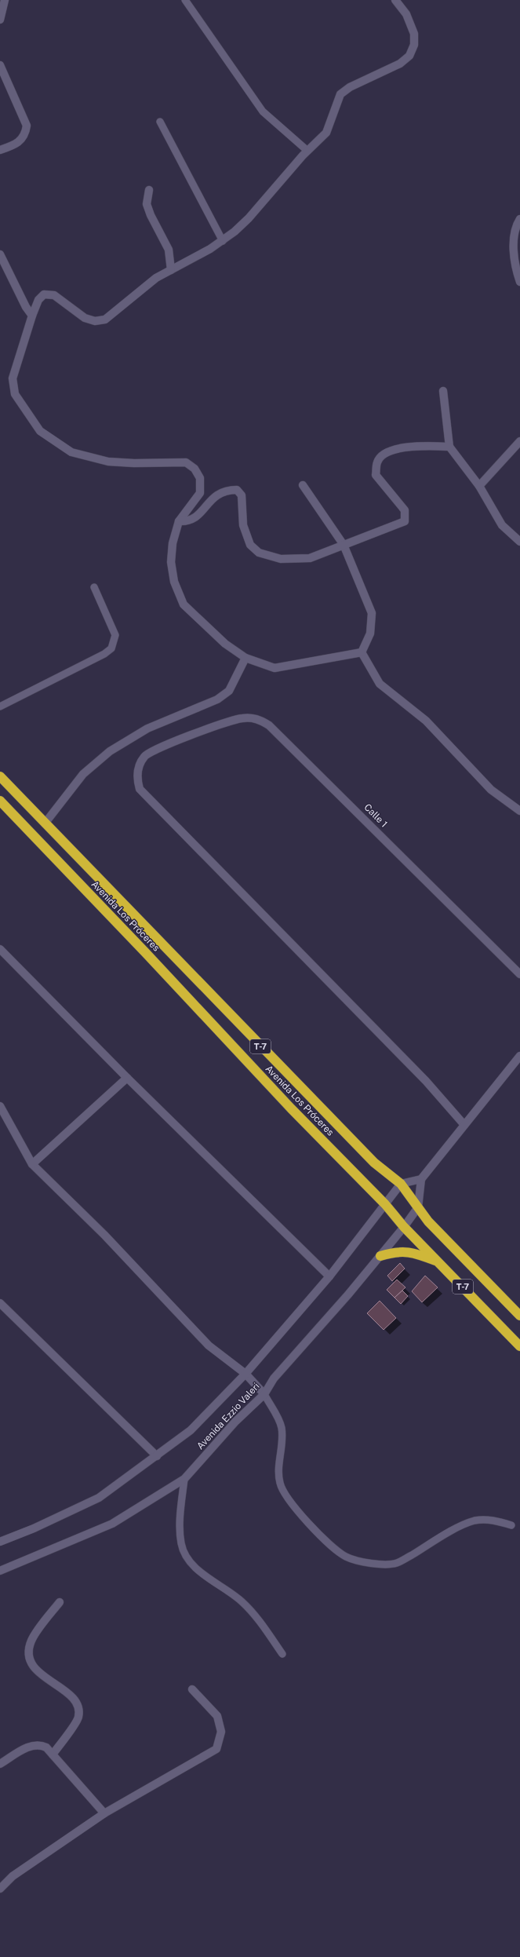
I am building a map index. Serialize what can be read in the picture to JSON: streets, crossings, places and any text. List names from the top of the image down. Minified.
{"streets":{"highway":["Avenida Los Próceres","T-7"],"street":["Calle 1","Avenida Ezzio Valeri"]},"crossings":[["Avenida Los Próceres","Avenida Ezzio Valeri"]]}
